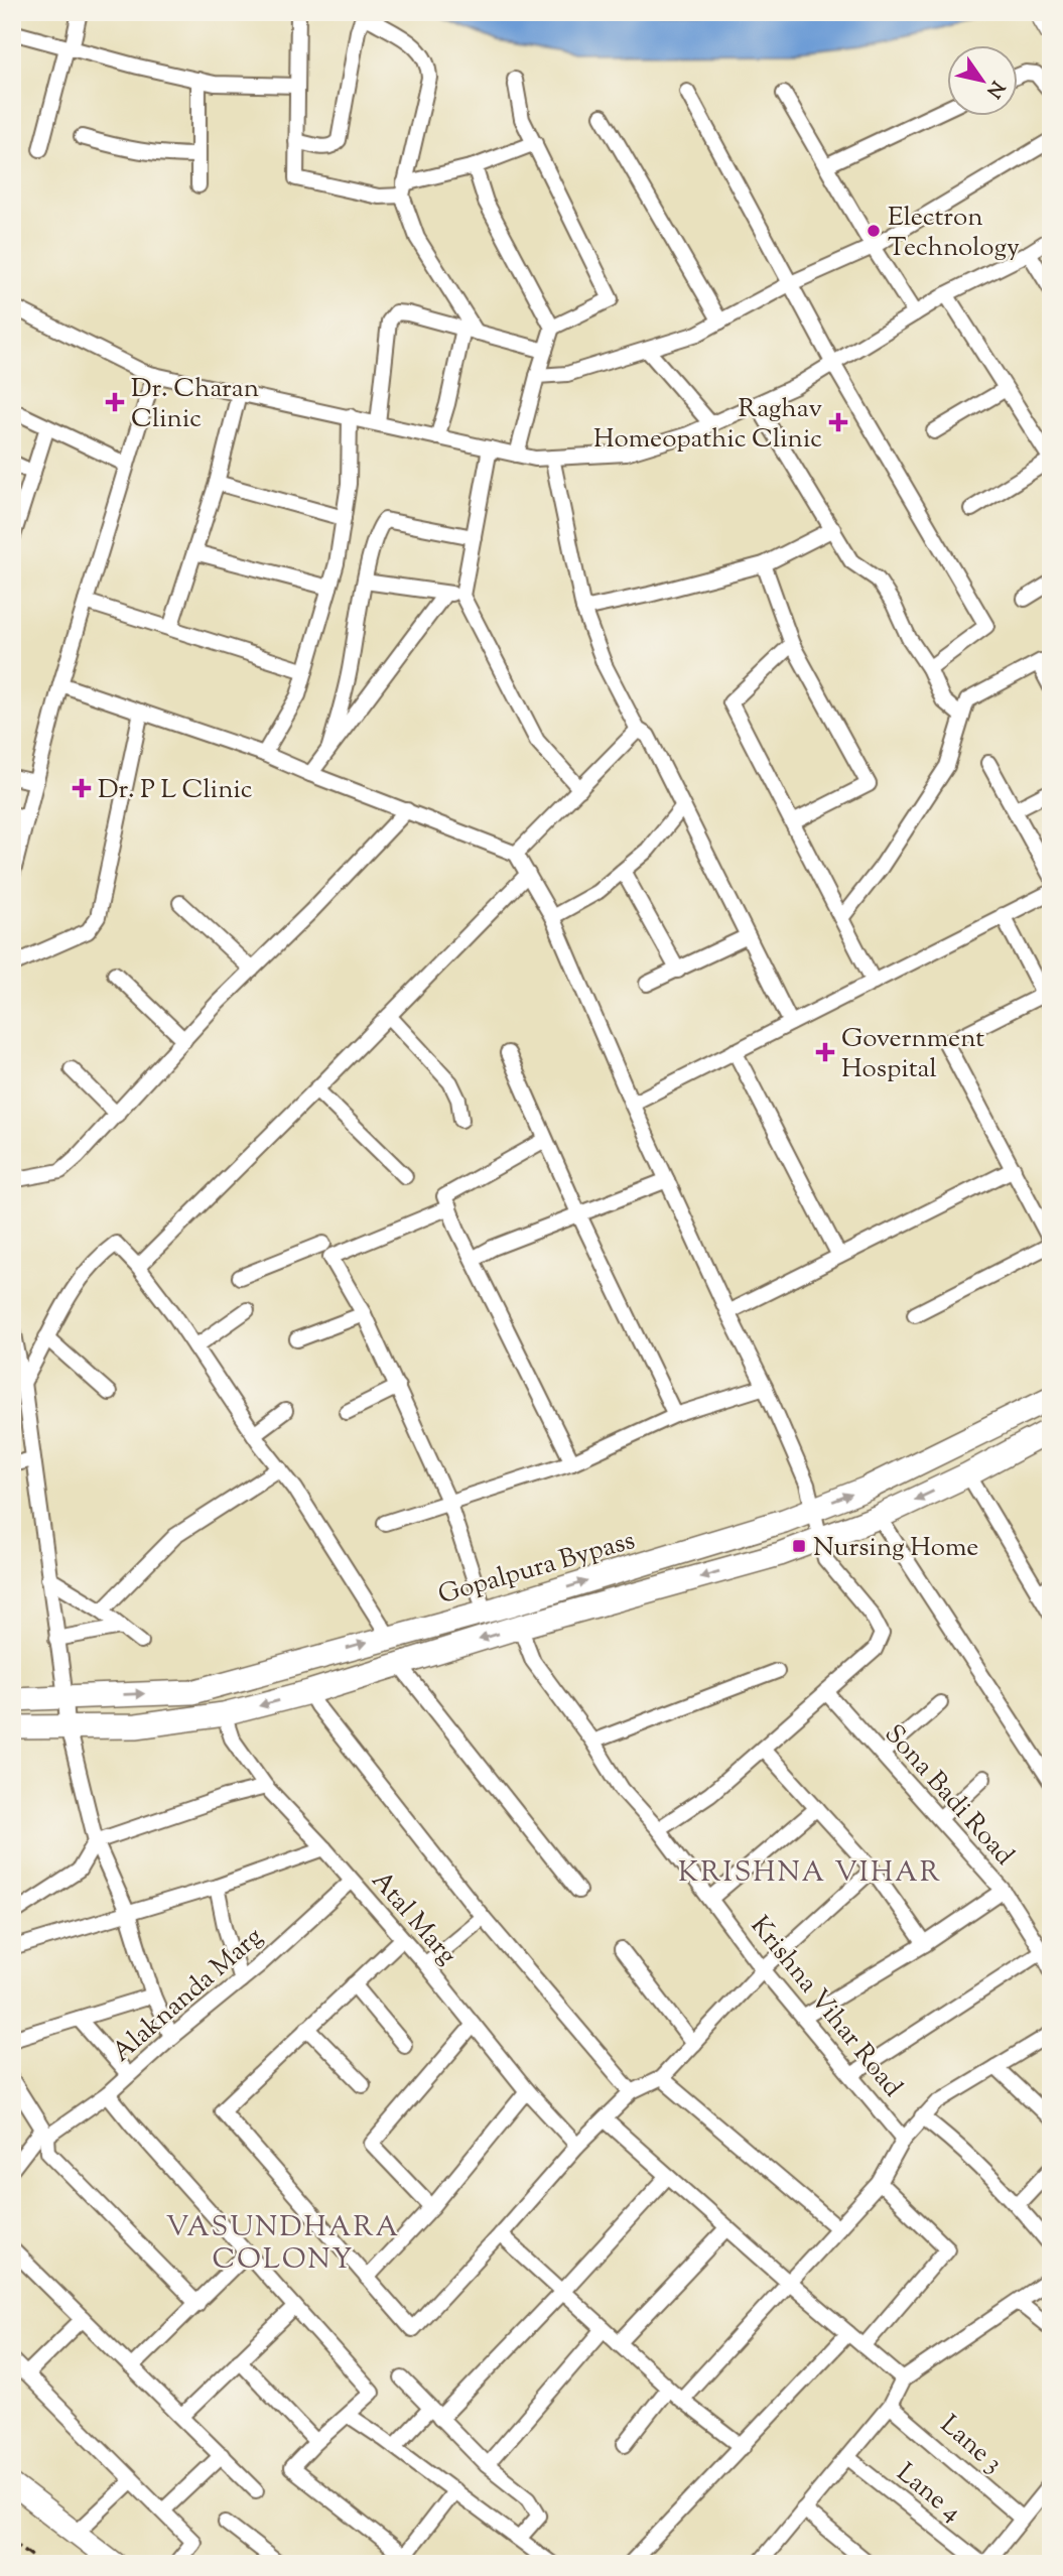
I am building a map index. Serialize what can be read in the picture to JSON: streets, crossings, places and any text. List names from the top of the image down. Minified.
{"streets":{"main road":["Gopalpura Bypass"],"street":["Sona Badi Road","Atal Marg","Alaknanda Marg","Krishna Vihar Road","Lane 3","Lane 4"]},"crossings":[["Gopalpura Bypass","Atal Marg"],["Gopalpura Bypass","Krishna Vihar Road"],["Atal Marg","Alaknanda Marg"]],"districts":["KRISHNA VIHAR","VASUNDHARA COLONY"],"places":{"other":["Electron Technology"],"health":["Dr. Charan Clinic","Raghav Homeopathic Clinic","Dr. P L Clinic","Government Hospital"],"transit":["Nursing Home"]},"north":"bottom right"}
